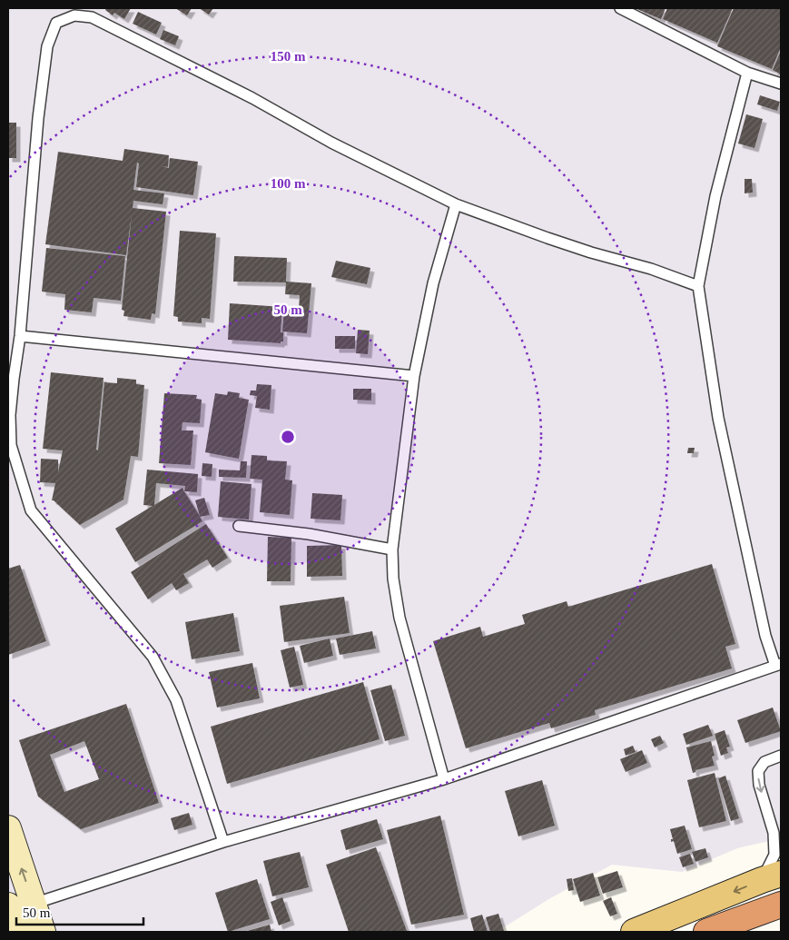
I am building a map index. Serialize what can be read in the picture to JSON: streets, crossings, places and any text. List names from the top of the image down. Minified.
{"scale_bar":"50 m","rings":["150 m","100 m","50 m"]}
